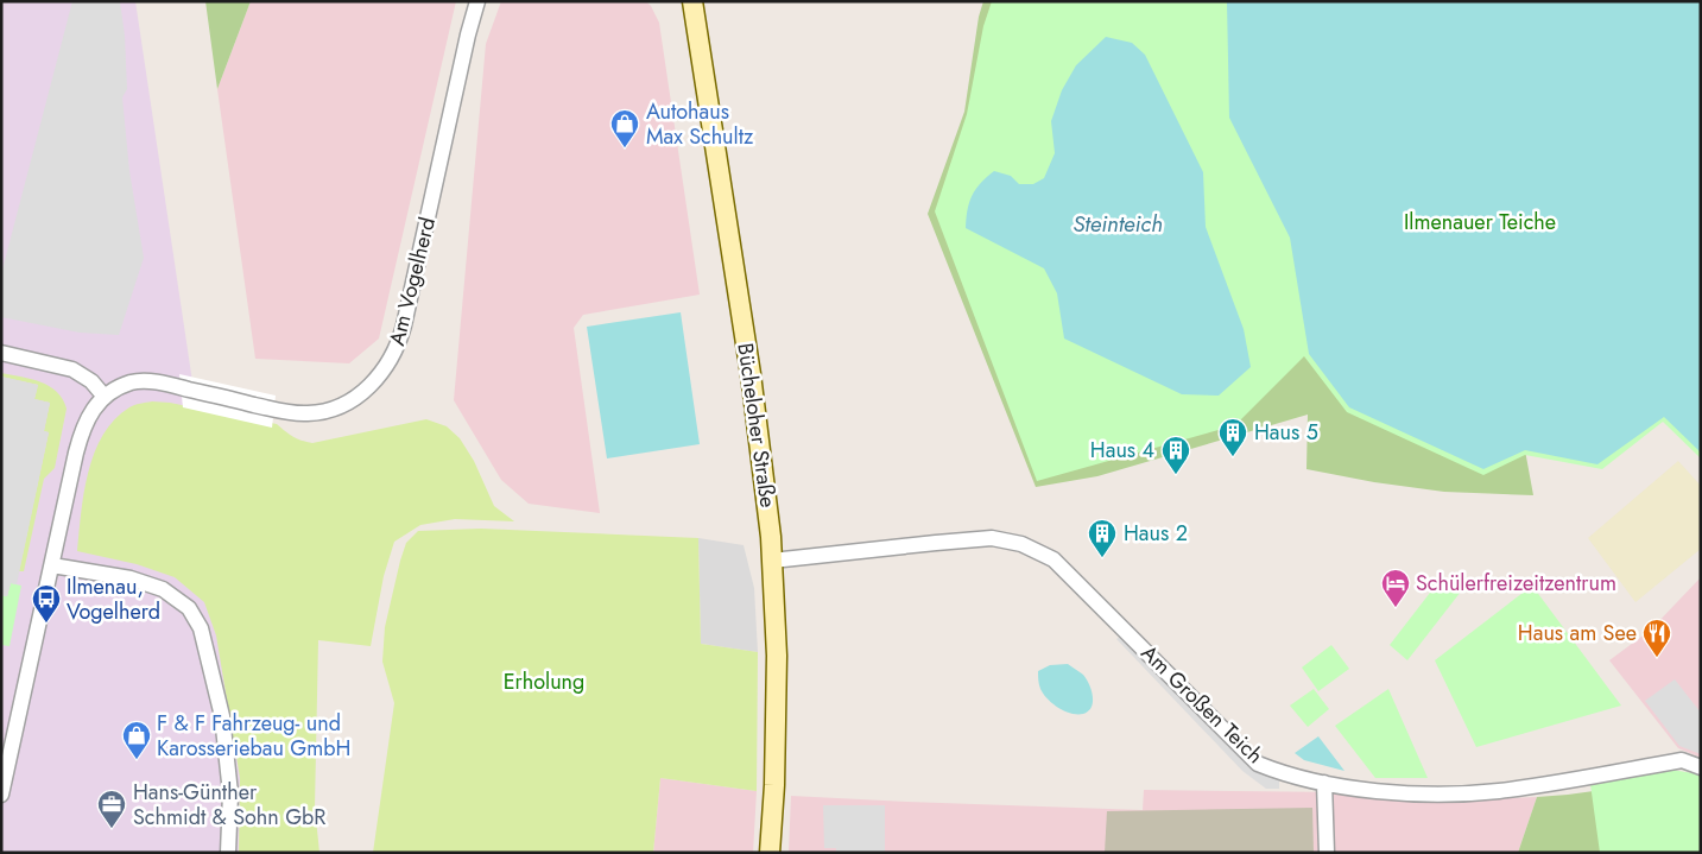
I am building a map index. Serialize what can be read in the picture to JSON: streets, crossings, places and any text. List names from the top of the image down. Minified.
{"streets":{"main road":["Bücheloher Straße"],"street":["Am Vogelherd","Am Großen Teich"]},"crossings":[["Bücheloher Straße","Am Großen Teich"]],"water":["Steinteich"],"parks":["Ilmenauer Teiche","Erholung"],"places":{"shop":["Autohaus Max Schultz","F & F Fahrzeug- und Karosseriebau GmbH"],"building":["Haus 5","Haus 4","Haus 2"],"hotel":["Schülerfreizeitzentrum"],"bus stop":["Ilmenau, Vogelherd"],"restaurant":["Haus am See"],"office":["Hans-Günther Schmidt & Sohn GbR"]}}
